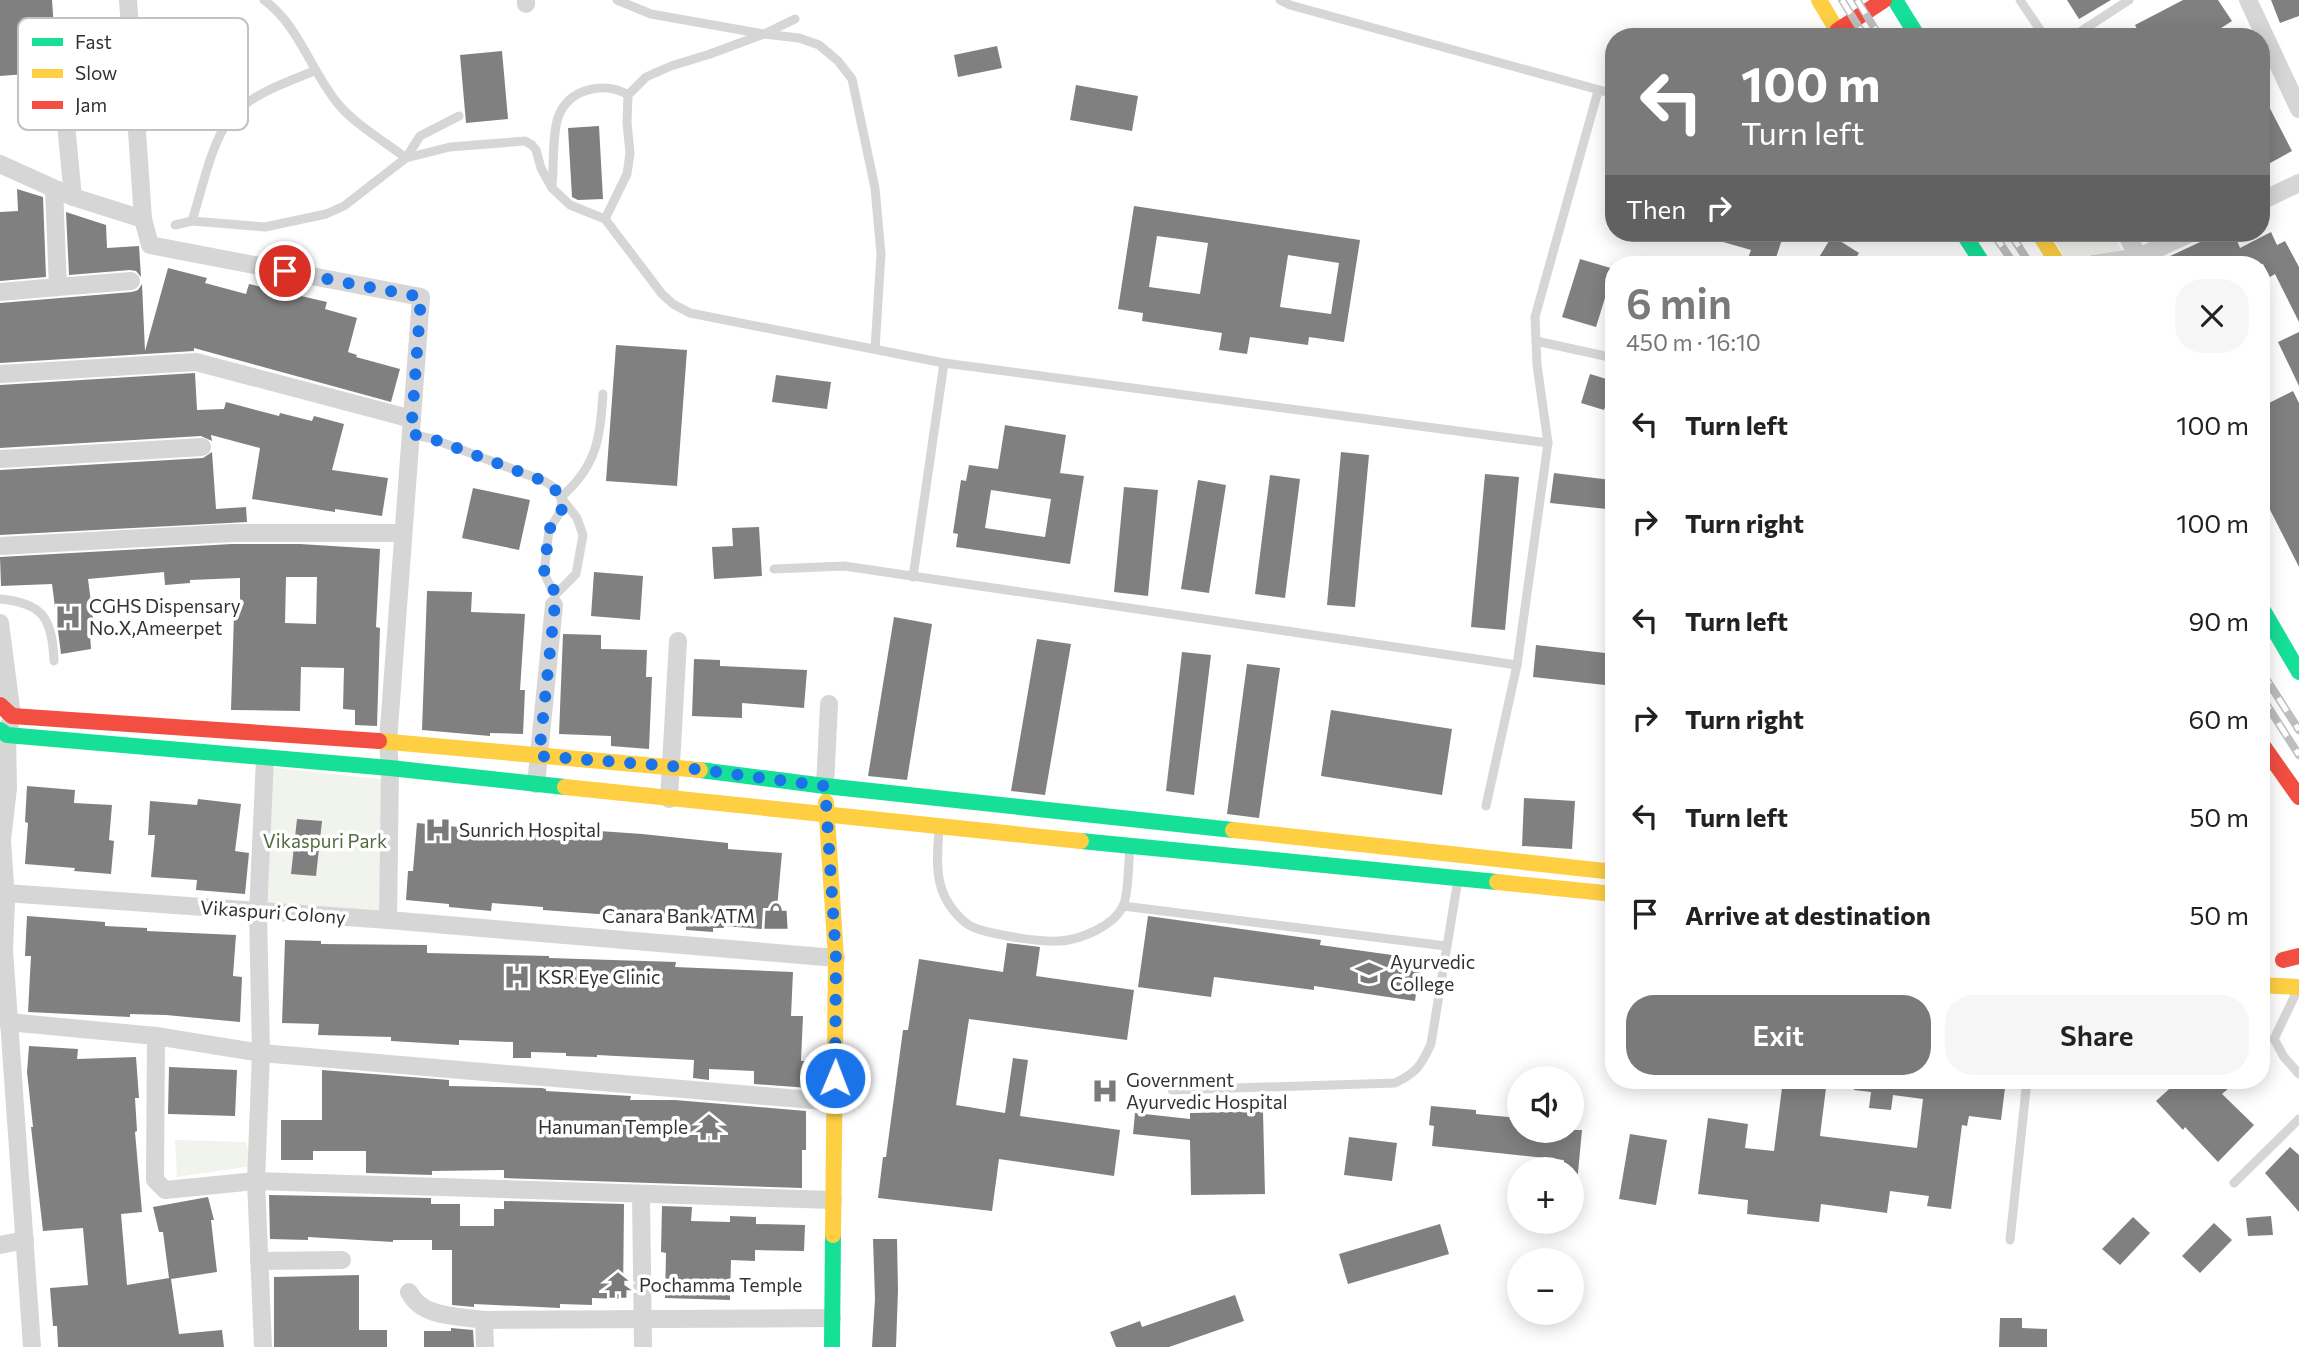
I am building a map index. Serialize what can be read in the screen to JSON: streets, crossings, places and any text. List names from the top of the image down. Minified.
{"streets":{"street":["Vikaspuri Colony"]},"parks":["Vikaspuri Park"],"places":{"hospital":["CGHS Dispensary No.X,Ameerpet","Sunrich Hospital","KSR Eye Clinic","Government Ayurvedic Hospital"],"shop":["Canara Bank ATM"],"school or university":["Ayurvedic College"],"temple":["Hanuman Temple","Pochamma Temple"]},"legend":["Fast","Slow","Jam"],"page":{"turn":["100 m","Turn left"],"then":"Then","heading":["6 min","450 m · 16:10"],"list":[{"name":"Turn left","value":"100 m"},{"name":"Turn right","value":"100 m"},{"name":"Turn left","value":"90 m"},{"name":"Turn right","value":"60 m"},{"name":"Turn left","value":"50 m"},{"name":"Arrive at destination","value":"50 m"}],"buttons":["Exit","Share"],"map_buttons":["+","−"]}}
